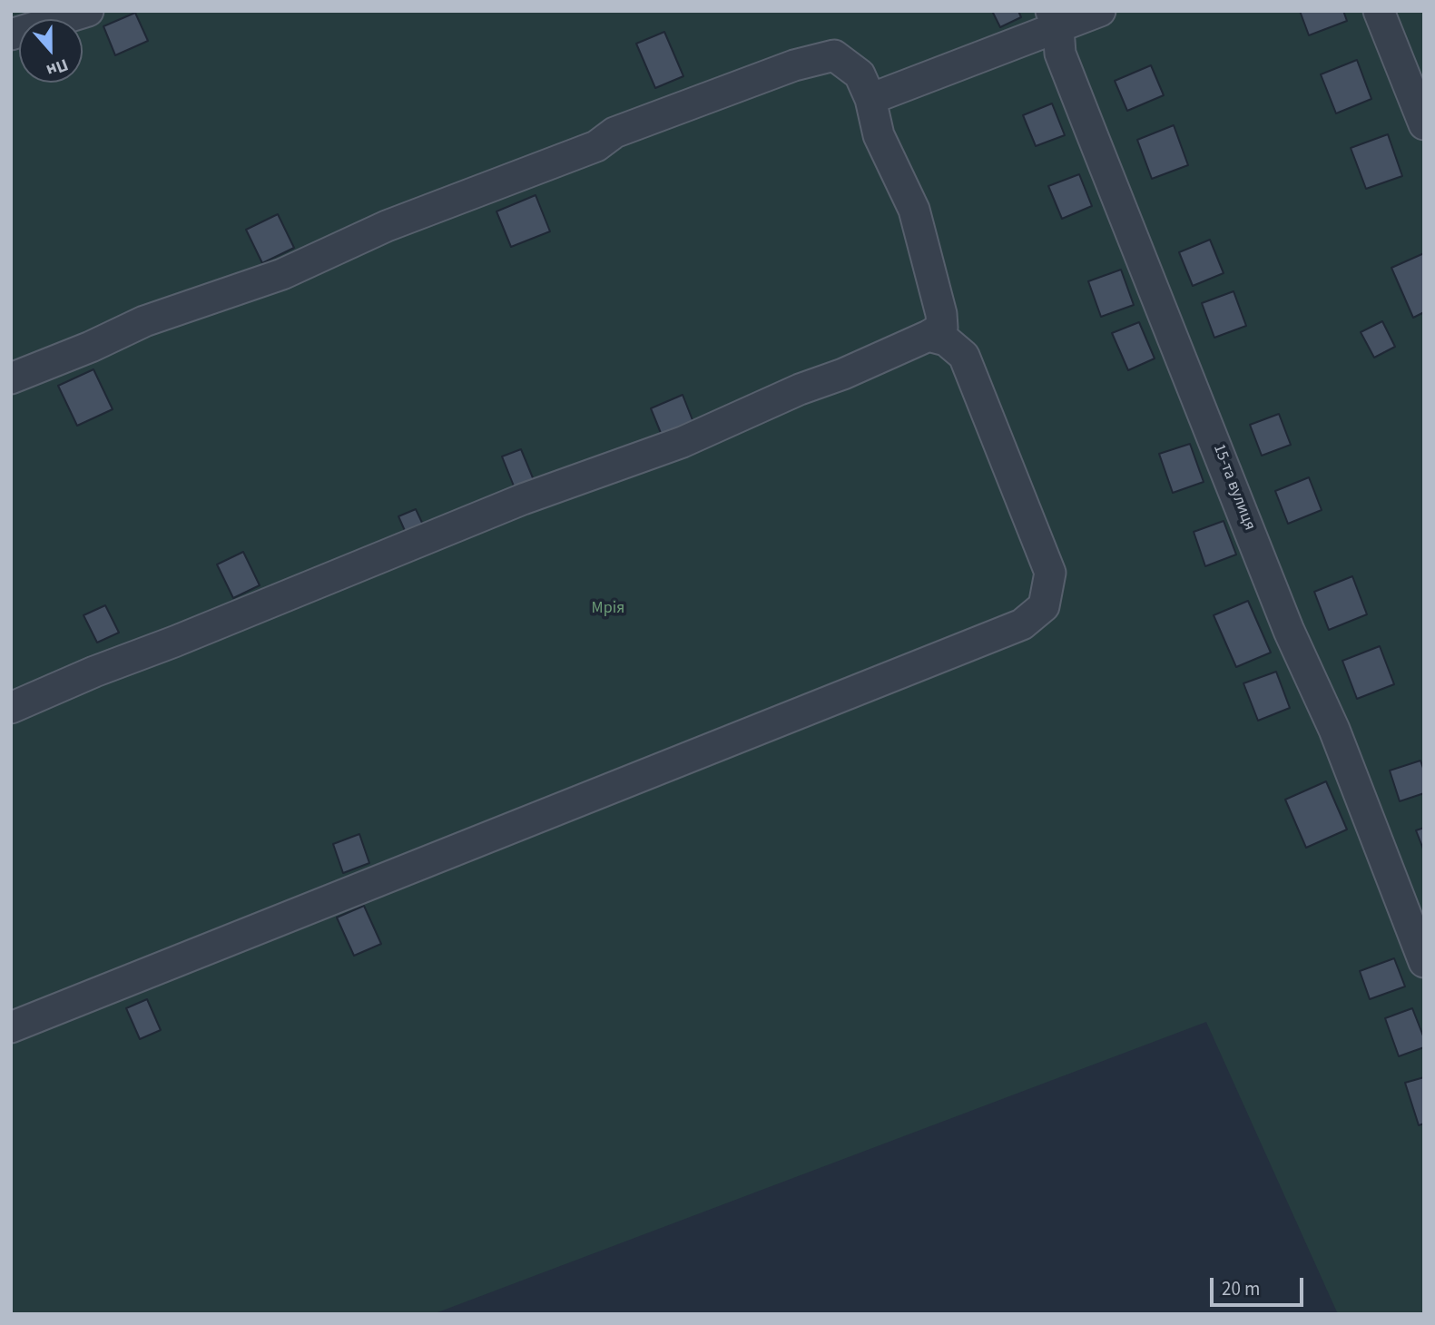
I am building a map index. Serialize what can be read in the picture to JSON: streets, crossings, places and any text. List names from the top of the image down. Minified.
{"streets":{"street":["15-та вулиця"]},"parks":["Мрія"],"scale_bar":"20 m","north":"bottom"}
